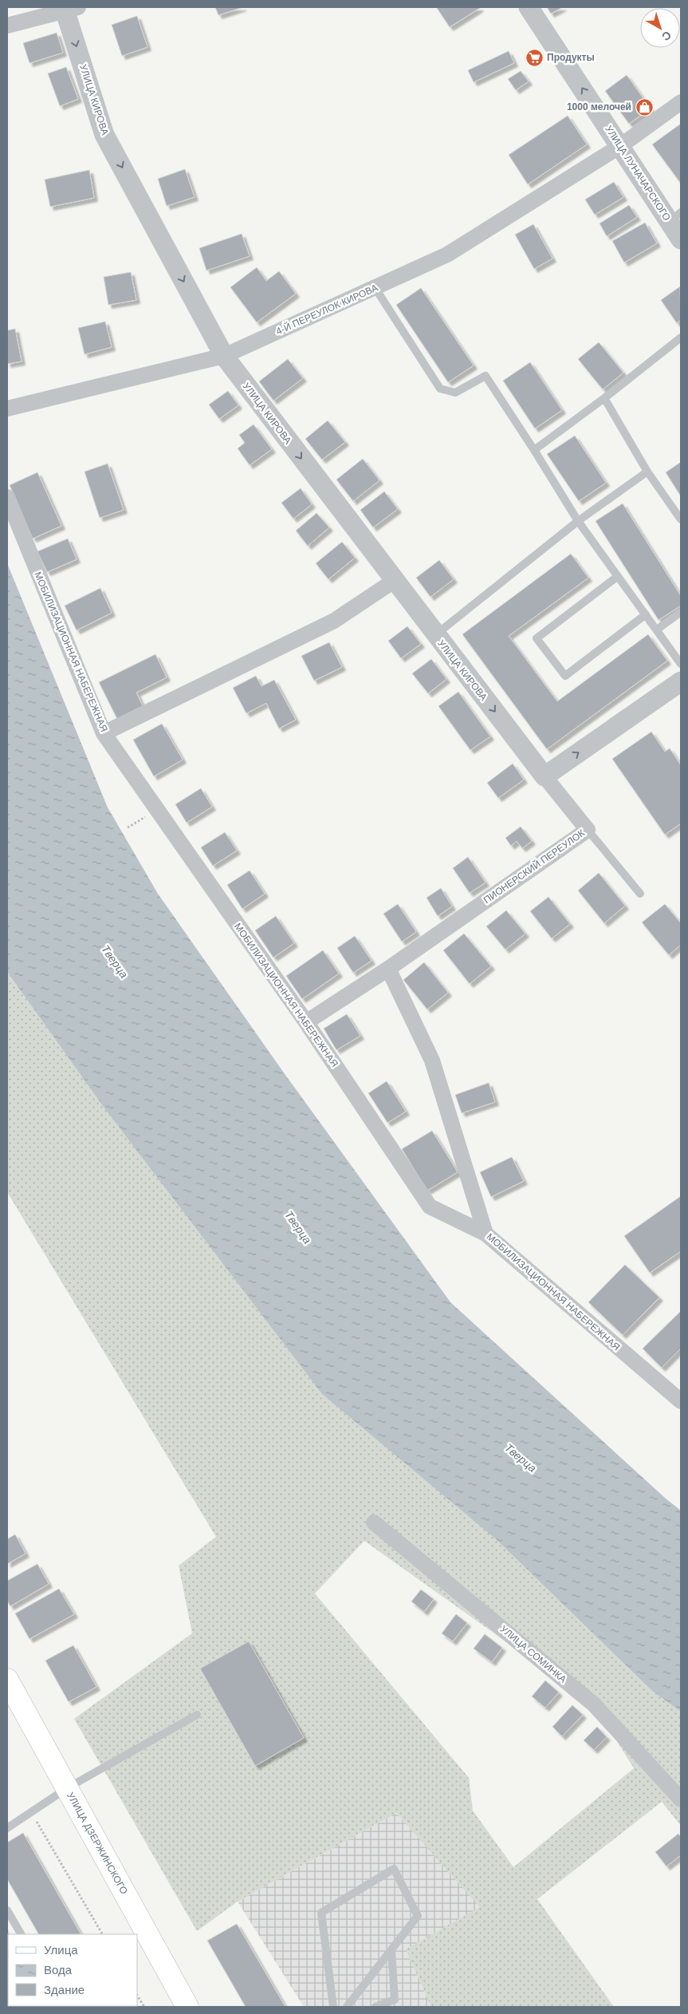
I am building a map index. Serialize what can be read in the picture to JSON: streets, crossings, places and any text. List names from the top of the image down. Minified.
{"streets":{"main road":["УЛИЦА ДЗЕРЖИНСКОГО"],"street":["УЛИЦА КИРОВА","УЛИЦА ЛУНАЧАРСКОГО","4-Й ПЕРЕУЛОК КИРОВА","МОБИЛИЗАЦИОННАЯ НАБЕРЕЖНАЯ","ПИОНЕРСКИЙ ПЕРЕУЛОК","УЛИЦА СОМИНКА"]},"crossings":[["УЛИЦА КИРОВА","4-Й ПЕРЕУЛОК КИРОВА"],["УЛИЦА КИРОВА","ПИОНЕРСКИЙ ПЕРЕУЛОК"],["УЛИЦА ЛУНАЧАРСКОГО","4-Й ПЕРЕУЛОК КИРОВА"],["МОБИЛИЗАЦИОННАЯ НАБЕРЕЖНАЯ","ПИОНЕРСКИЙ ПЕРЕУЛОК"]],"one_way":["УЛИЦА КИРОВА","УЛИЦА ЛУНАЧАРСКОГО"],"water":["Тверца"],"places":{"supermarket":["Продукты"],"shop":["1000 мелочей"]},"legend":["Улица","Вода","Здание"],"north":"bottom right"}
